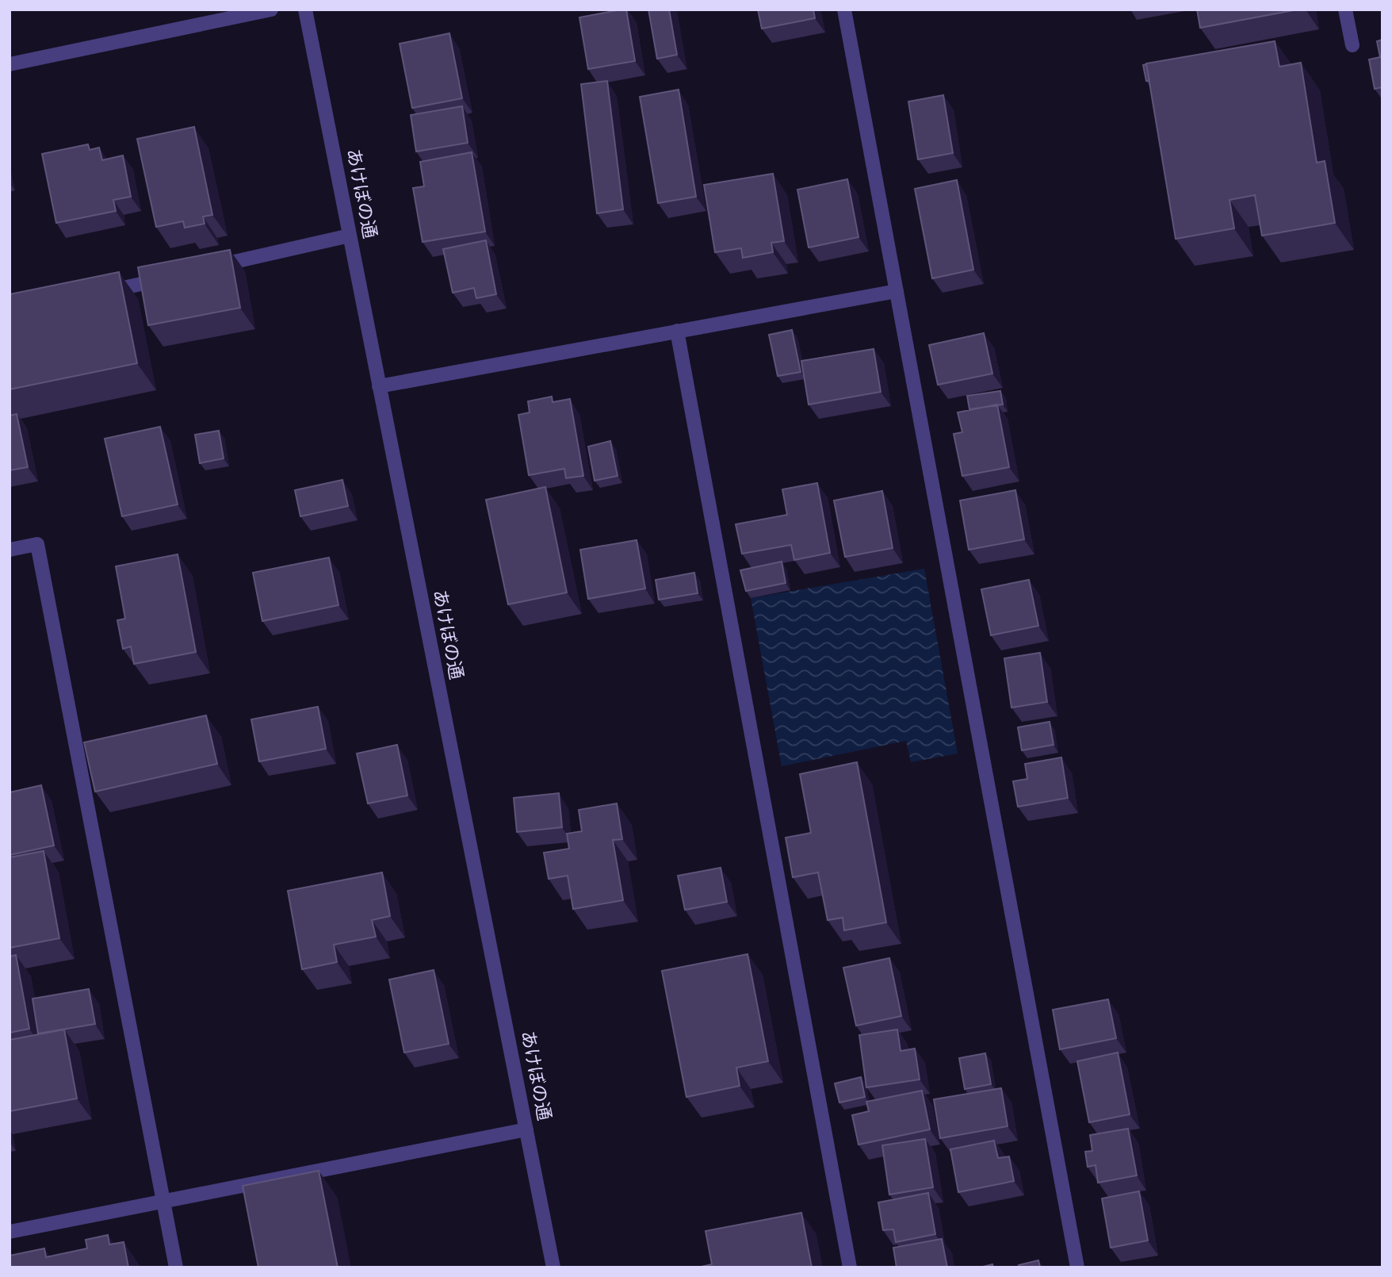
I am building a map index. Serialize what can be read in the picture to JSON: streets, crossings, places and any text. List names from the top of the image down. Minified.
{"streets":{"street":["あけぼの通"]}}
